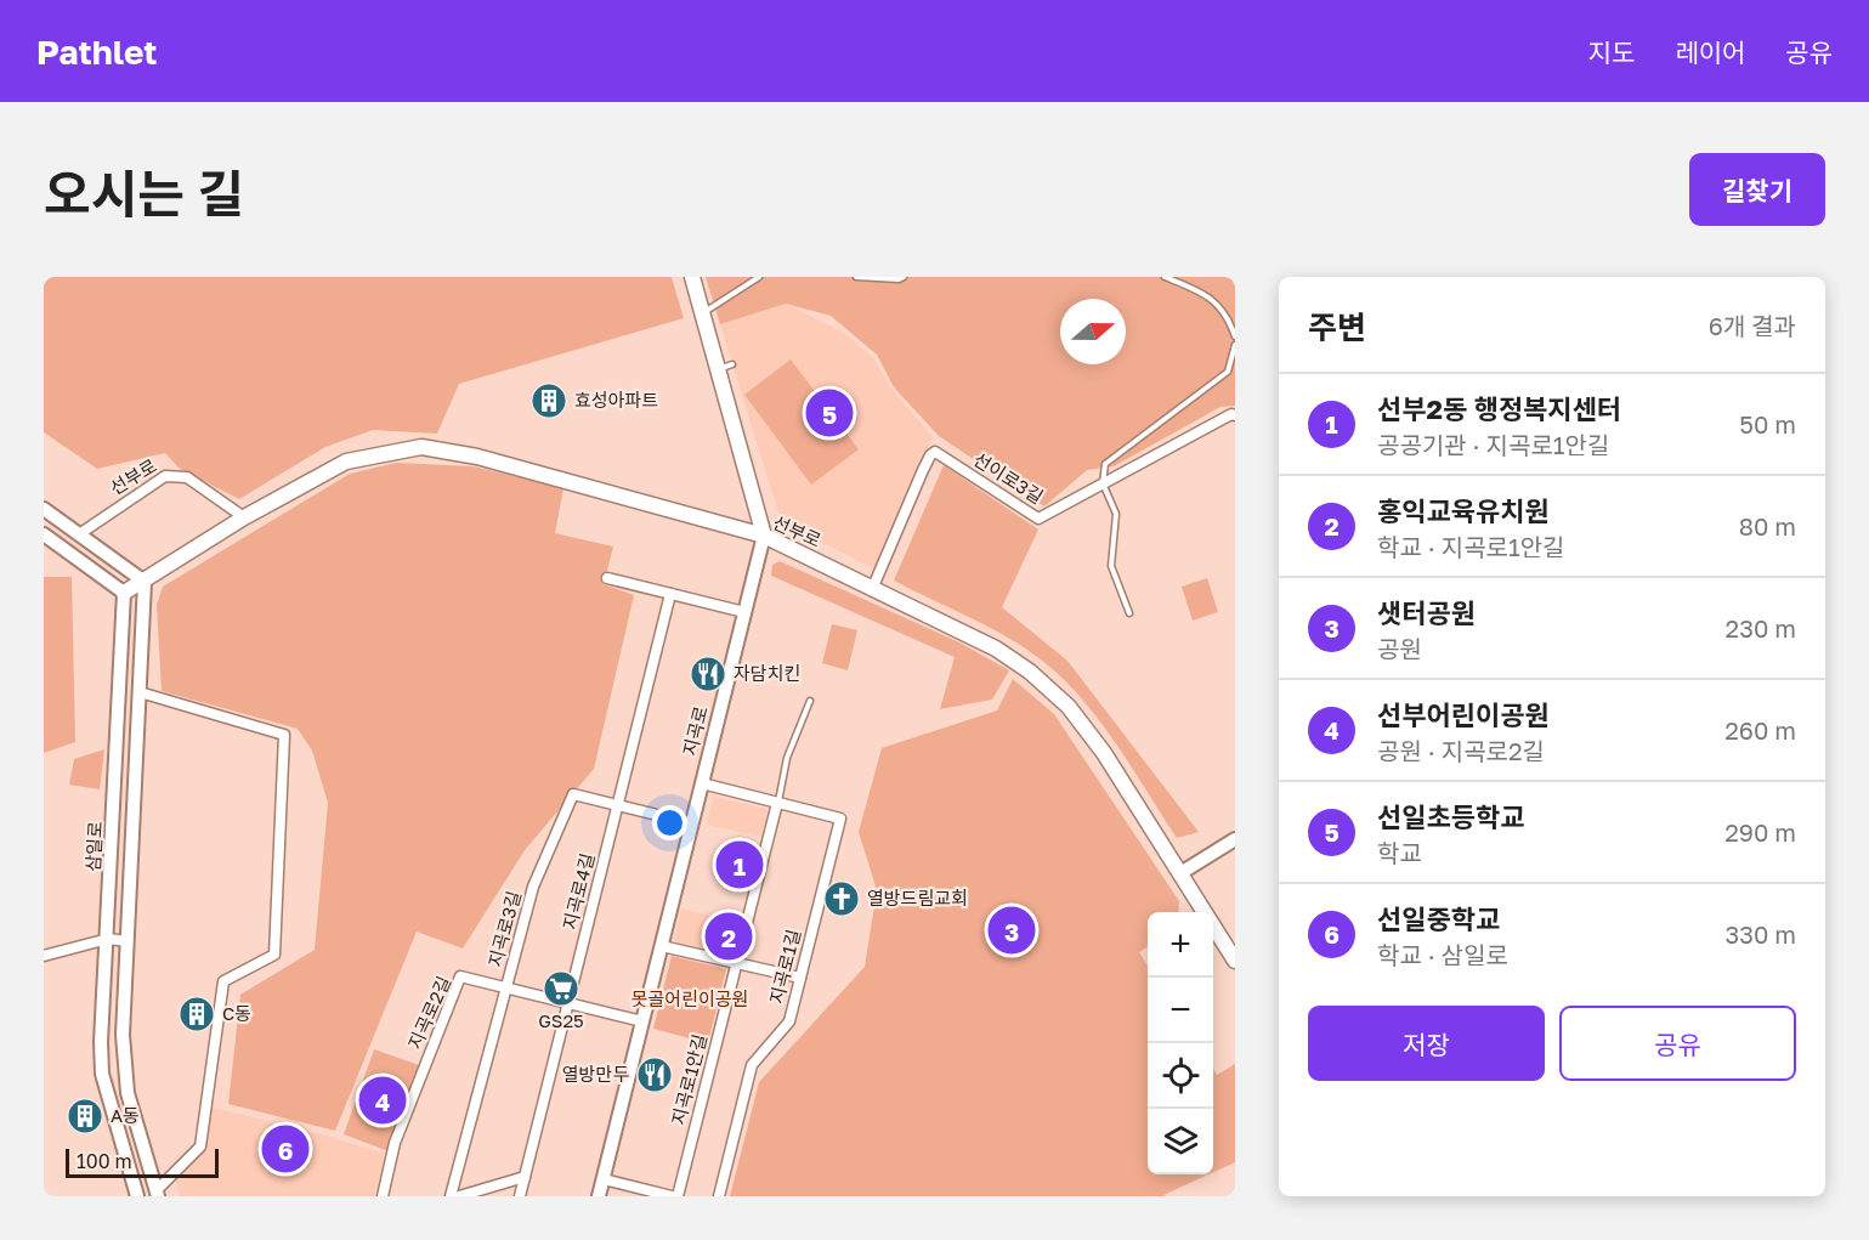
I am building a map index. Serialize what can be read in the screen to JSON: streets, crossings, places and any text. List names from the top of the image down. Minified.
{"streets":{"main road":["선부로","지곡로"],"street":["선이로3길","삼일로","지곡로4길","지곡로3길","지곡로1길","지곡로2길","지곡로1안길"]},"crossings":[["선부로","선이로3길"],["선부로","지곡로"],["선부로","삼일로"],["지곡로","지곡로3길"],["지곡로","지곡로2길"],["지곡로4길","지곡로3길"],["지곡로4길","지곡로2길"],["지곡로3길","지곡로2길"],["지곡로1길","지곡로1안길"]],"parks":["못골어린이공원"],"places":{"building":["효성아파트","C동","A동"],"restaurant":["자담치킨","열방만두"],"church":["열방드림교회"],"supermarket":["GS25"]},"scale_bar":"100 m","north":"right","page":{"header":"Pathlet","nav":["지도","레이어","공유"],"title":"오시는 길","buttons":["길찾기",["저장","공유"]],"heading":["주변","6개 결과"],"list":[{"mark":"1","name":"선부2동 행정복지센터","note":"공공기관 · 지곡로1안길","value":"50 m"},{"mark":"2","name":"홍익교육유치원","note":"학교 · 지곡로1안길","value":"80 m"},{"mark":"3","name":"샛터공원","note":"공원","value":"230 m"},{"mark":"4","name":"선부어린이공원","note":"공원 · 지곡로2길","value":"260 m"},{"mark":"5","name":"선일초등학교","note":"학교","value":"290 m"},{"mark":"6","name":"선일중학교","note":"학교 · 삼일로","value":"330 m"}],"pins":["5","1","3","2","4","6"],"map_buttons":["+","−"],"scale":"100 m"}}
